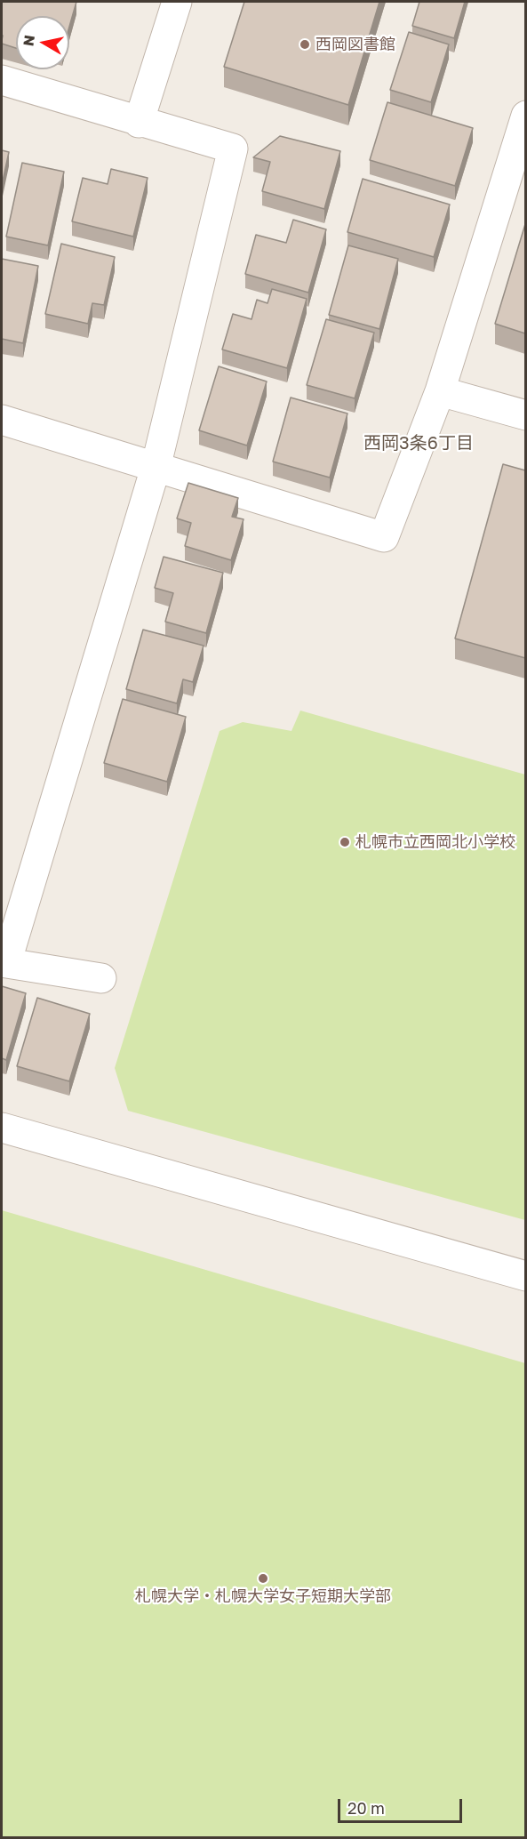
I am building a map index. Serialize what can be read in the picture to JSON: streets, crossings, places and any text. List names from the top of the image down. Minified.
{"districts":["西岡3条6丁目"],"places":["西岡図書館","札幌市立西岡北小学校","札幌大学・札幌大学女子短期大学部"],"scale_bar":"20 m","north":"left"}
